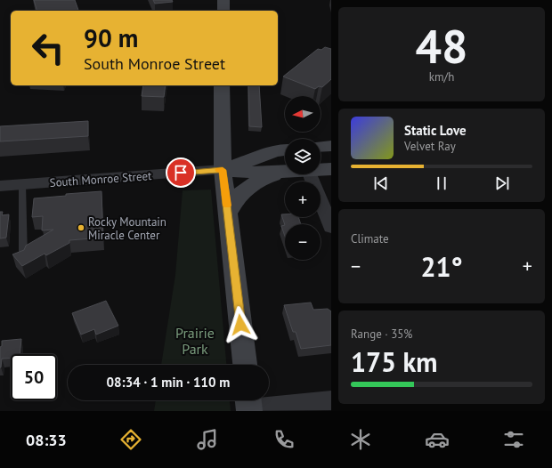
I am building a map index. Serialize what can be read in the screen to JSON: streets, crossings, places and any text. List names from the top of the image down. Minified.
{"streets":{"main road":["South Monroe Street"]},"parks":["Prairie Park"],"places":["Rocky Mountain Miracle Center"],"north":"left","page":{"tile":[["48","km/h"],"Climate",["Range · 35%","175 km"]],"turn":["90 m","South Monroe Street"],"map_buttons":["+","−"],"song":["Static Love","Velvet Ray"],"heat":["−","21°","+"],"limit":"50","trip":"08:34 · 1 min · 110 m","tabs":"08:33"}}
